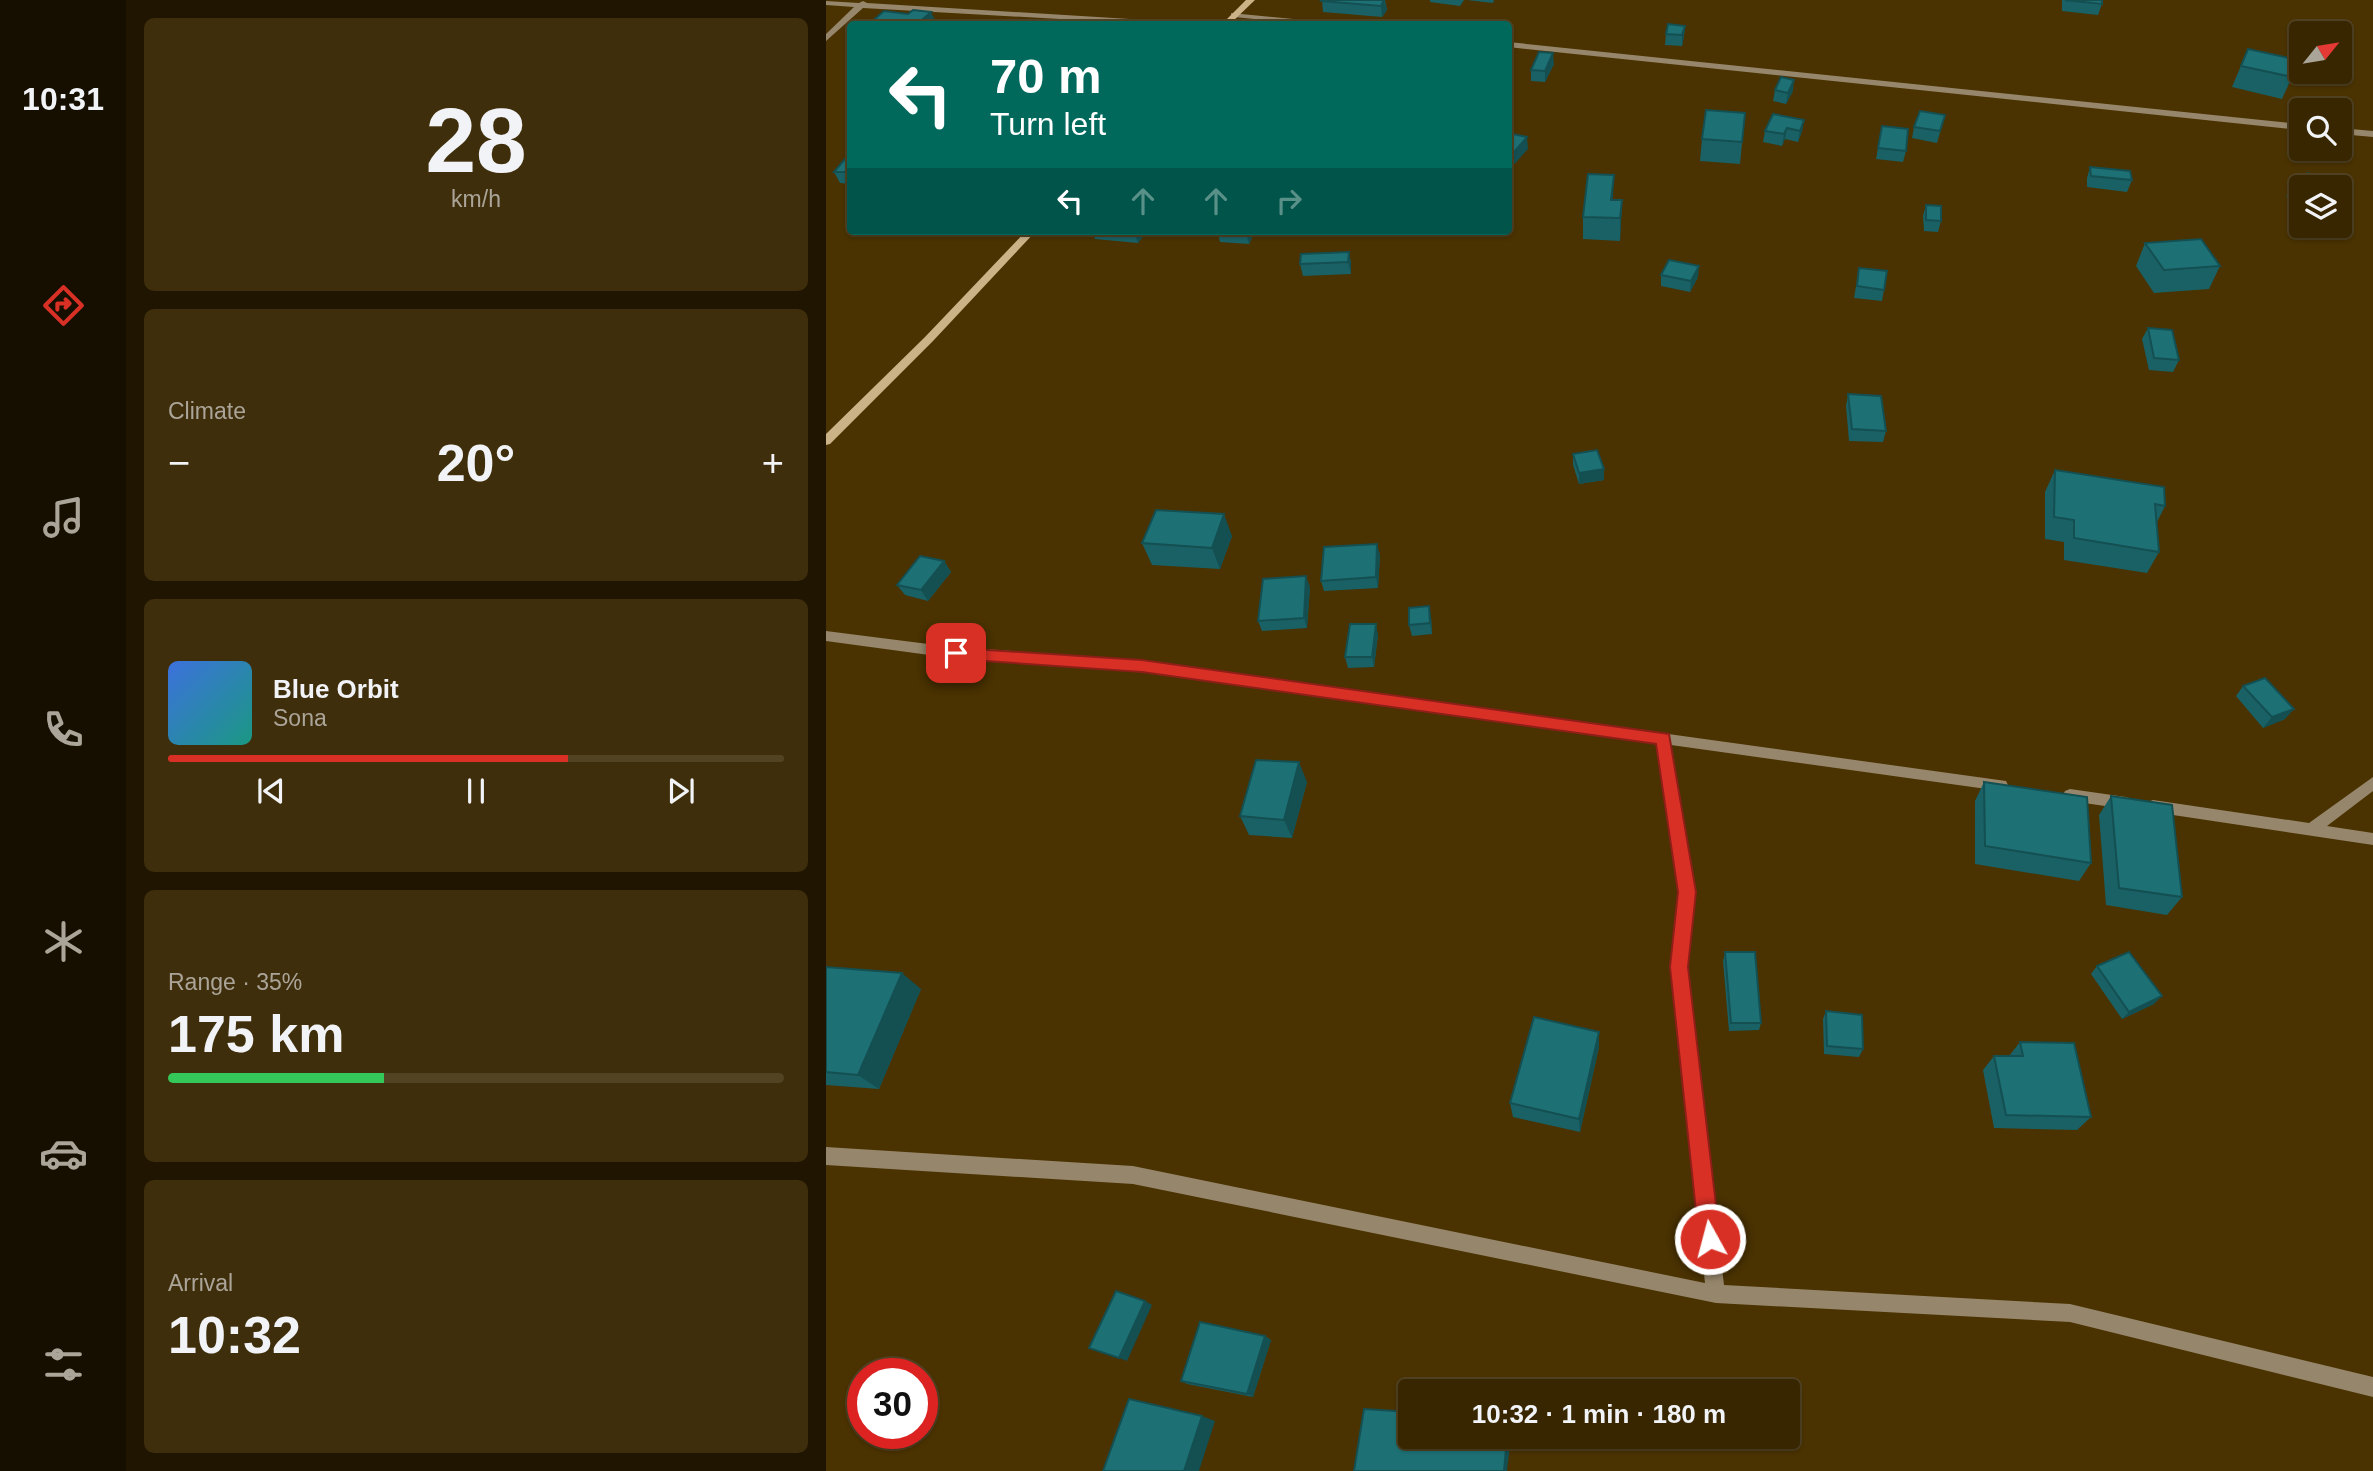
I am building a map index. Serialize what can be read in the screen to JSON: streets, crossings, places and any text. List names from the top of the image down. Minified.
{"north":"top right","page":{"tabs":"10:31","tile":[["28","km/h"],"Climate",["Range · 35%","175 km"],["Arrival","10:32"]],"turn":["70 m","Turn left"],"heat":["−","20°","+"],"song":["Blue Orbit","Sona"],"limit":"30","trip":"10:32 · 1 min · 180 m"}}
